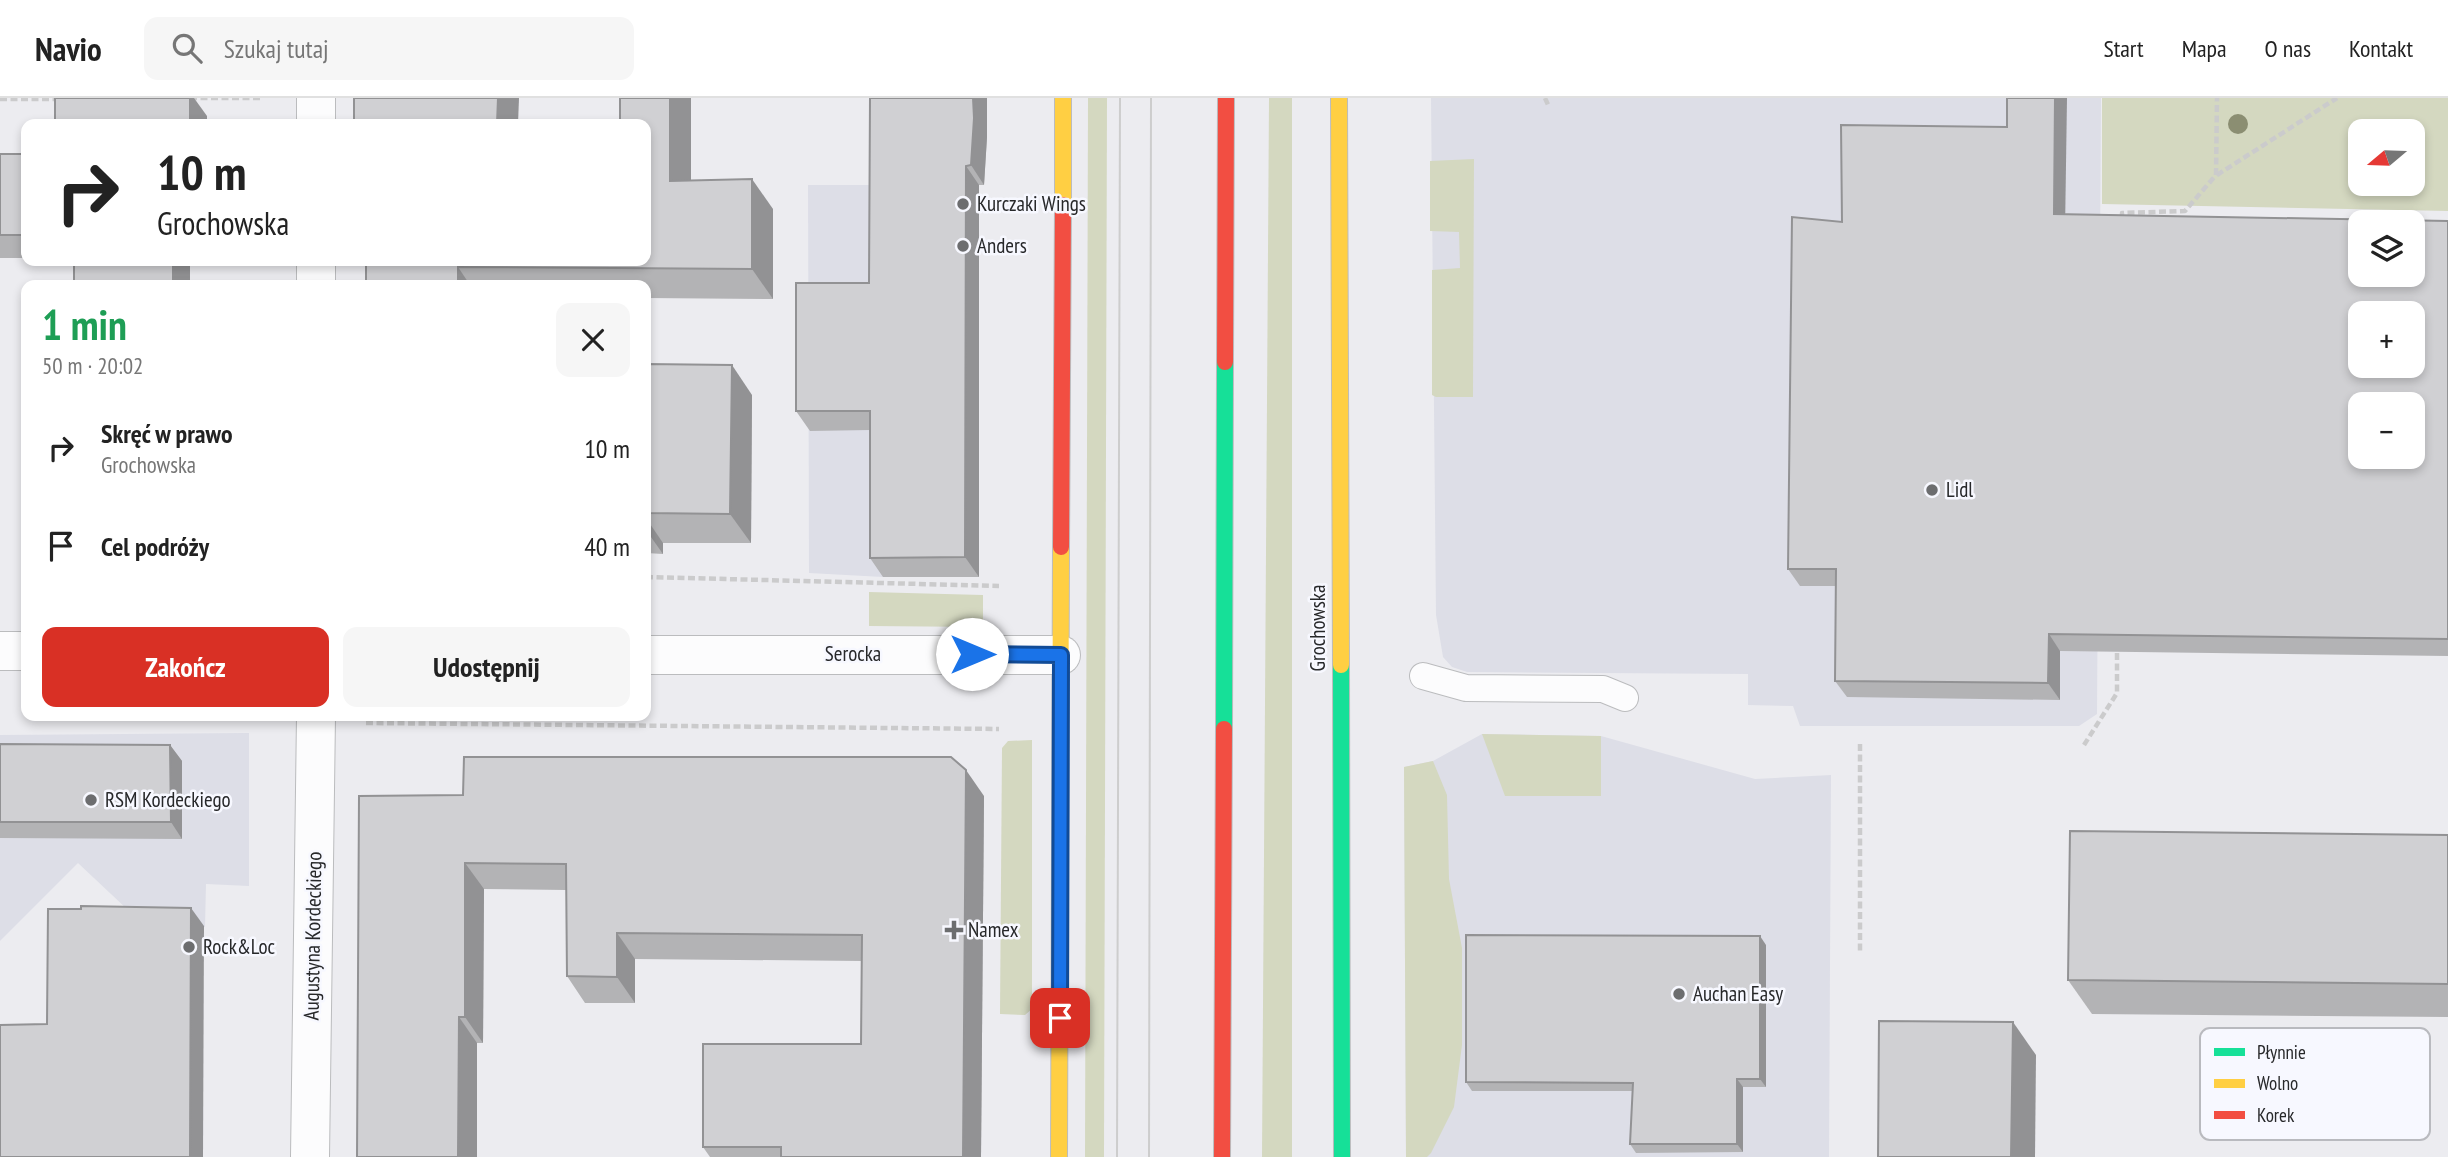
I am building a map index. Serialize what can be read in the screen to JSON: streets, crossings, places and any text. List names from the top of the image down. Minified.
{"streets":{"main road":["Grochowska"],"street":["Serocka","Augustyna Kordeckiego"]},"places":{"other":["Kurczaki Wings","Anders","Lidl","RSM Kordeckiego","Rock&Loc","Auchan Easy"],"health":["Namex"]},"legend":["Płynnie","Wolno","Korek"],"north":"left","page":{"header":"Navio","search":"Szukaj tutaj","nav":["Start","Mapa","O nas","Kontakt"],"map_buttons":["+","−"],"turn":["10 m","Grochowska"],"heading":["1 min","50 m · 20:02"],"list":[{"name":"Skręć w prawo","note":"Grochowska","value":"10 m"},{"name":"Cel podróży","value":"40 m"}],"buttons":["Zakończ","Udostępnij"]}}
